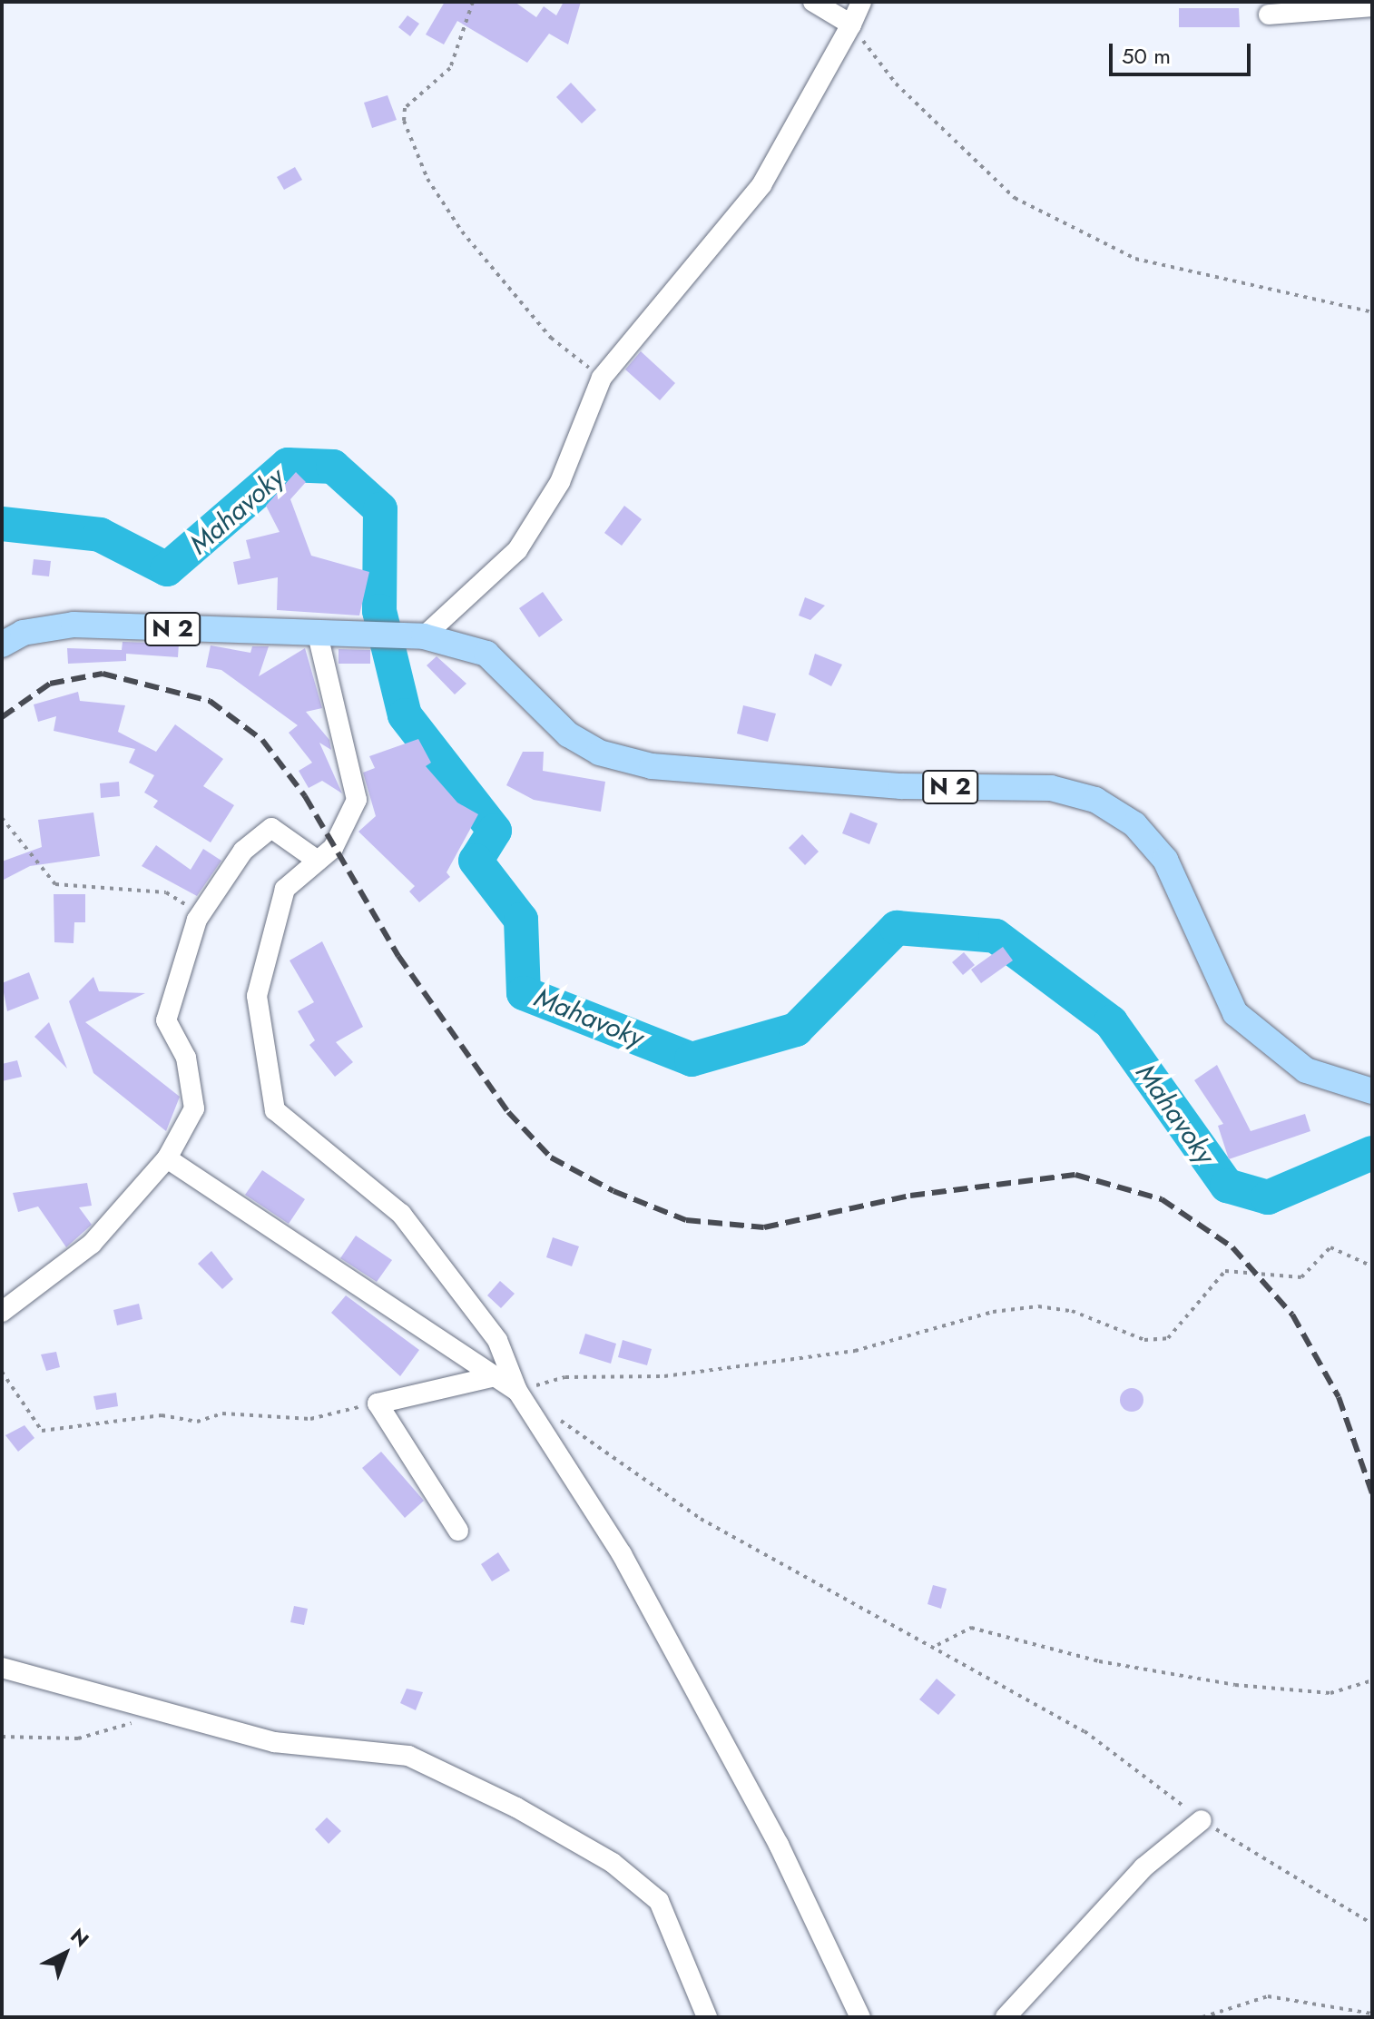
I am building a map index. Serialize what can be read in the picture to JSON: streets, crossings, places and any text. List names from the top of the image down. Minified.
{"streets":{"main road":["N 2"]},"water":["Mahavoky"],"scale_bar":"50 m","north":"top right"}
